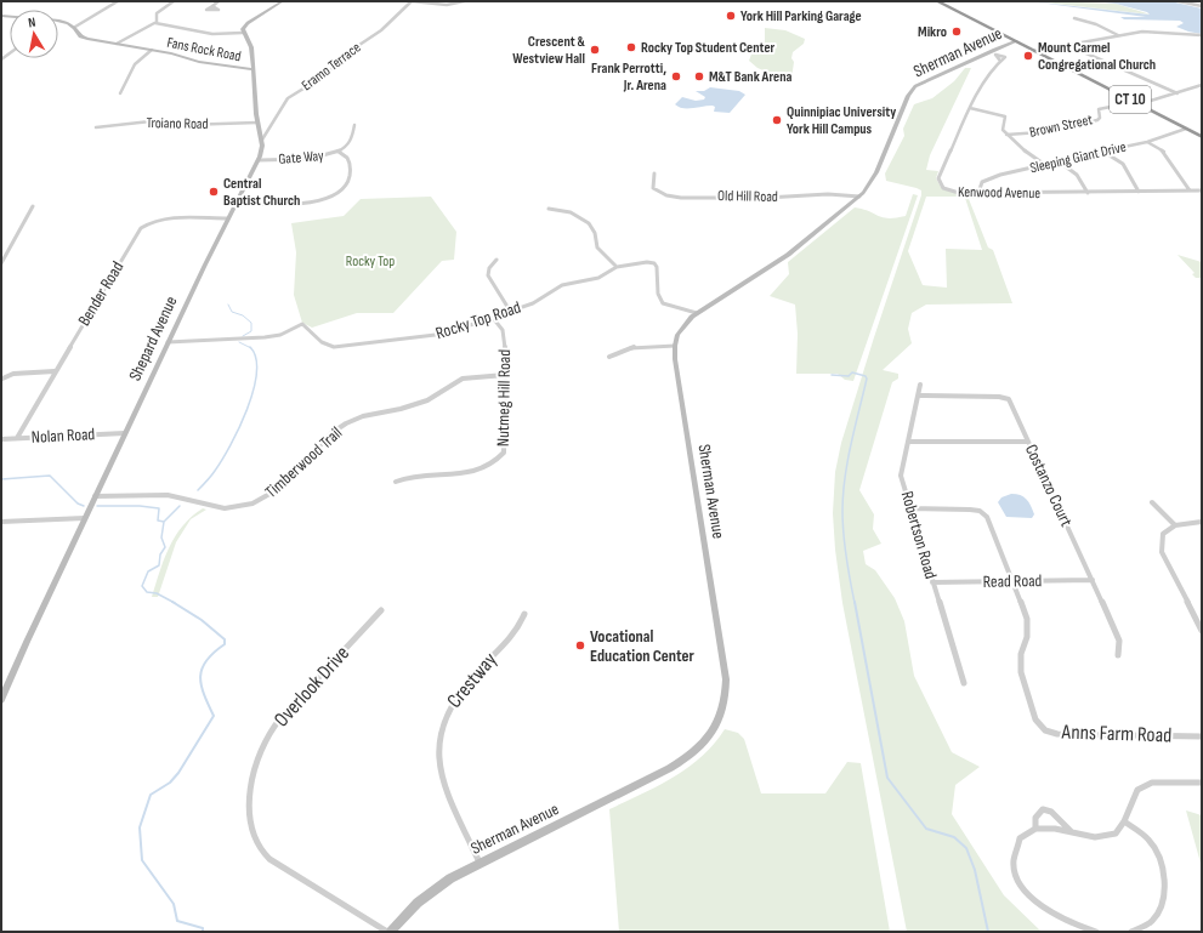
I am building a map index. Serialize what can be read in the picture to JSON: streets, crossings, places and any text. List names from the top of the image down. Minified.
{"streets":{"highway":["CT 10"],"main road":["Fans Rock Road","Sherman Avenue","Shepard Avenue"],"street":["Eramo Terrace","Troiano Road","Brown Street","Gate Way","Sleeping Giant Drive","Kenwood Avenue","Old Hill Road","Bender Road","Rocky Top Road","Nutmeg Hill Road","Nolan Road","Timberwood Trail","Costanzo Court","Robertson Road","Read Road","Crestway","Overlook Drive","Anns Farm Road"]},"crossings":[["Fans Rock Road","Shepard Avenue"],["Sherman Avenue","CT 10"],["Sherman Avenue","Old Hill Road"],["Sherman Avenue","Rocky Top Road"],["Sherman Avenue","Crestway"],["Eramo Terrace","Shepard Avenue"],["CT 10","Brown Street"],["CT 10","Sleeping Giant Drive"],["Troiano Road","Shepard Avenue"],["Gate Way","Shepard Avenue"],["Sleeping Giant Drive","Kenwood Avenue"],["Bender Road","Shepard Avenue"],["Bender Road","Nolan Road"],["Rocky Top Road","Shepard Avenue"],["Rocky Top Road","Nutmeg Hill Road"],["Shepard Avenue","Nolan Road"],["Shepard Avenue","Timberwood Trail"],["Nutmeg Hill Road","Timberwood Trail"],["Costanzo Court","Robertson Road"],["Costanzo Court","Read Road"],["Robertson Road","Read Road"],["Robertson Road","Anns Farm Road"],["Read Road","Anns Farm Road"]],"parks":["Rocky Top"],"places":["York Hill Parking Garage","Mikro","Rocky Top Student Center","Crescent & Westview Hall","Mount Carmel Congregational Church","Frank Perrotti, Jr. Arena","M&T Bank Arena","Quinnipiac University York Hill Campus","Central Baptist Church","Vocational Education Center"],"north":"top"}
